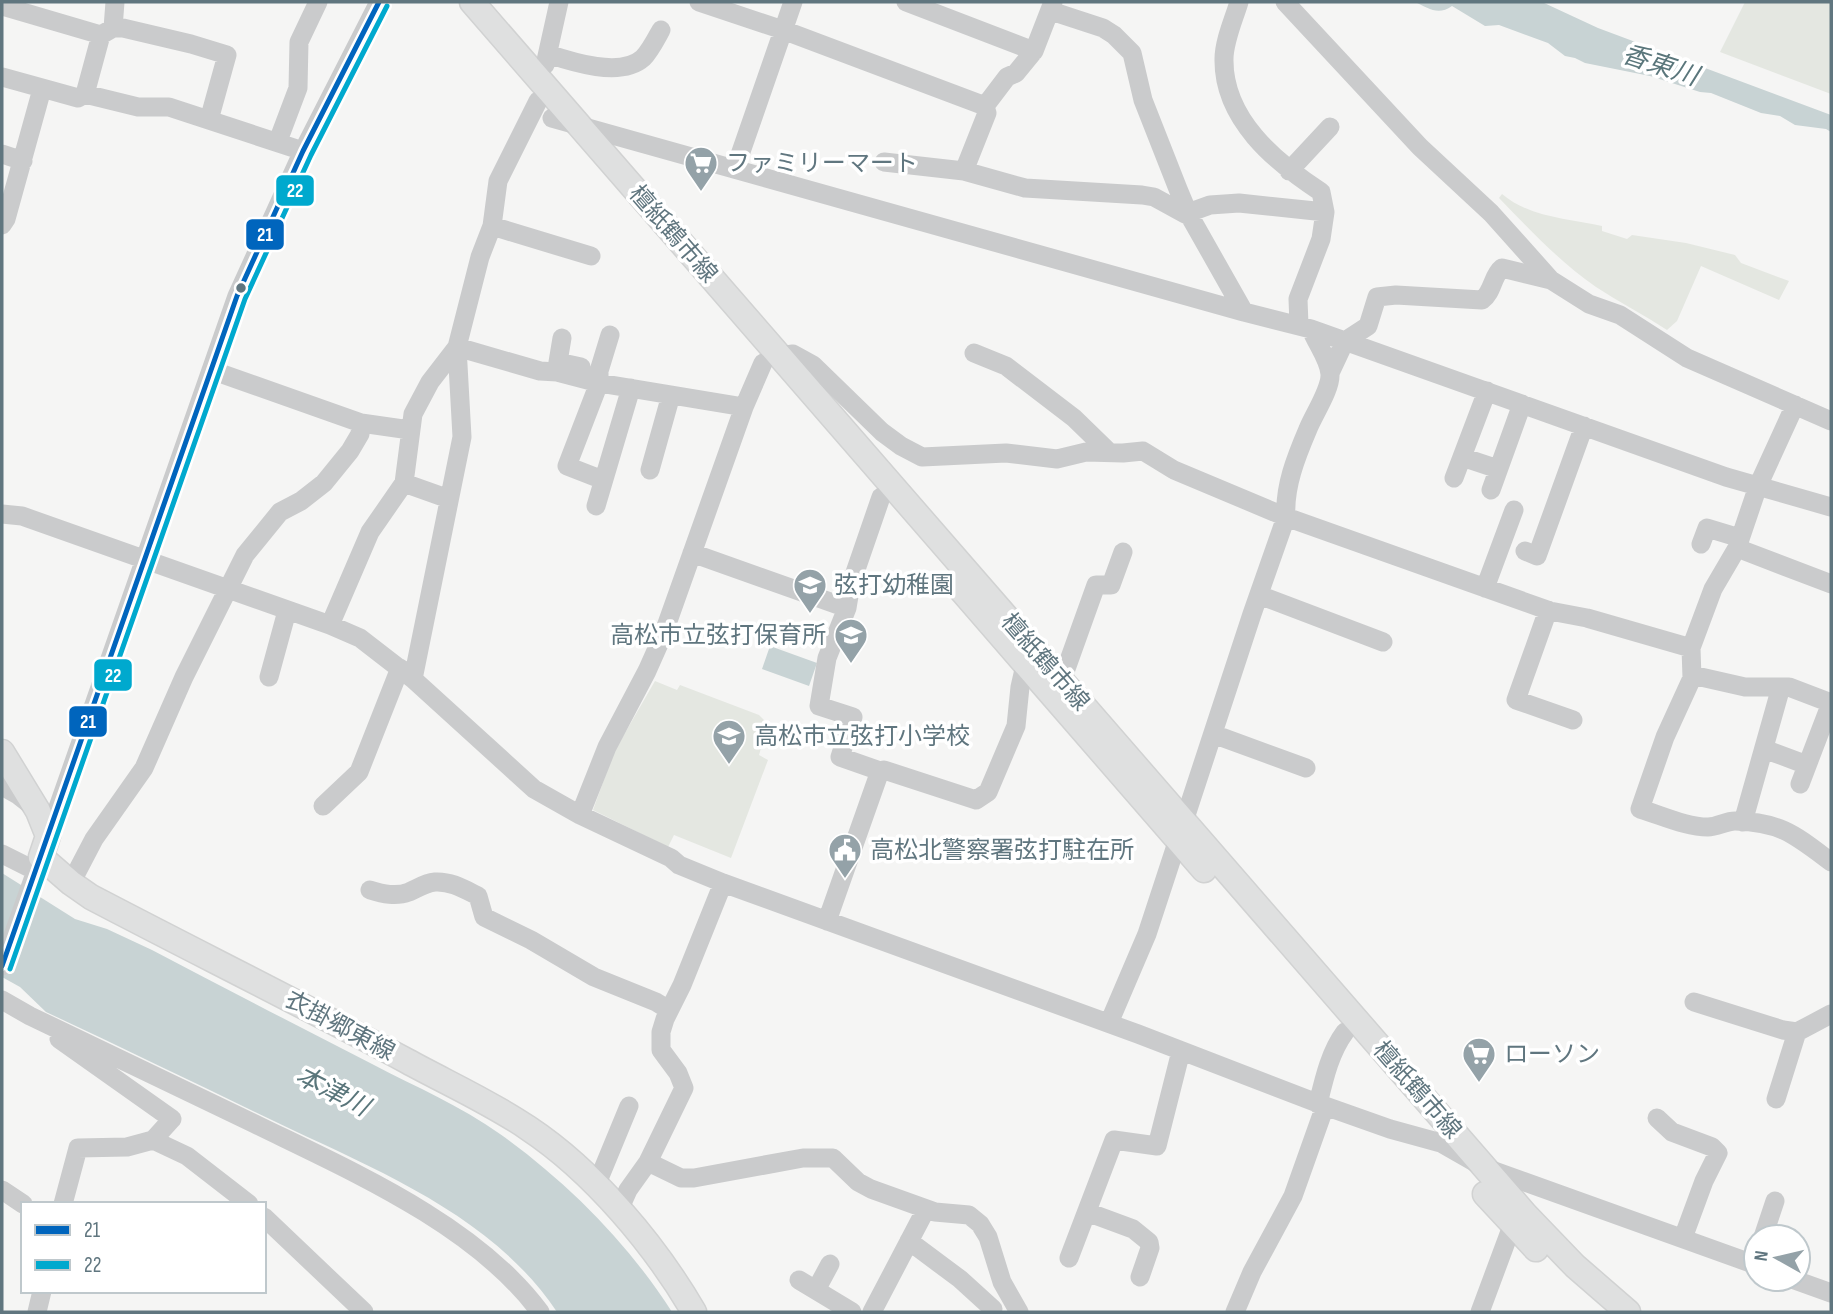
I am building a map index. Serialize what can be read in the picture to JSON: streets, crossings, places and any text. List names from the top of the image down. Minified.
{"streets":{"main road":["檀紙鶴市線","衣掛郷東線"]},"water":["香東川","本津川"],"places":{"supermarket":["ファミリーマート","ローソン"],"school or university":["弦打幼稚園","高松市立弦打保育所","高松市立弦打小学校"],"public building":["高松北警察署弦打駐在所"]},"lines":["transit line 21","transit line 22"],"legend":["21","22"],"north":"left"}
